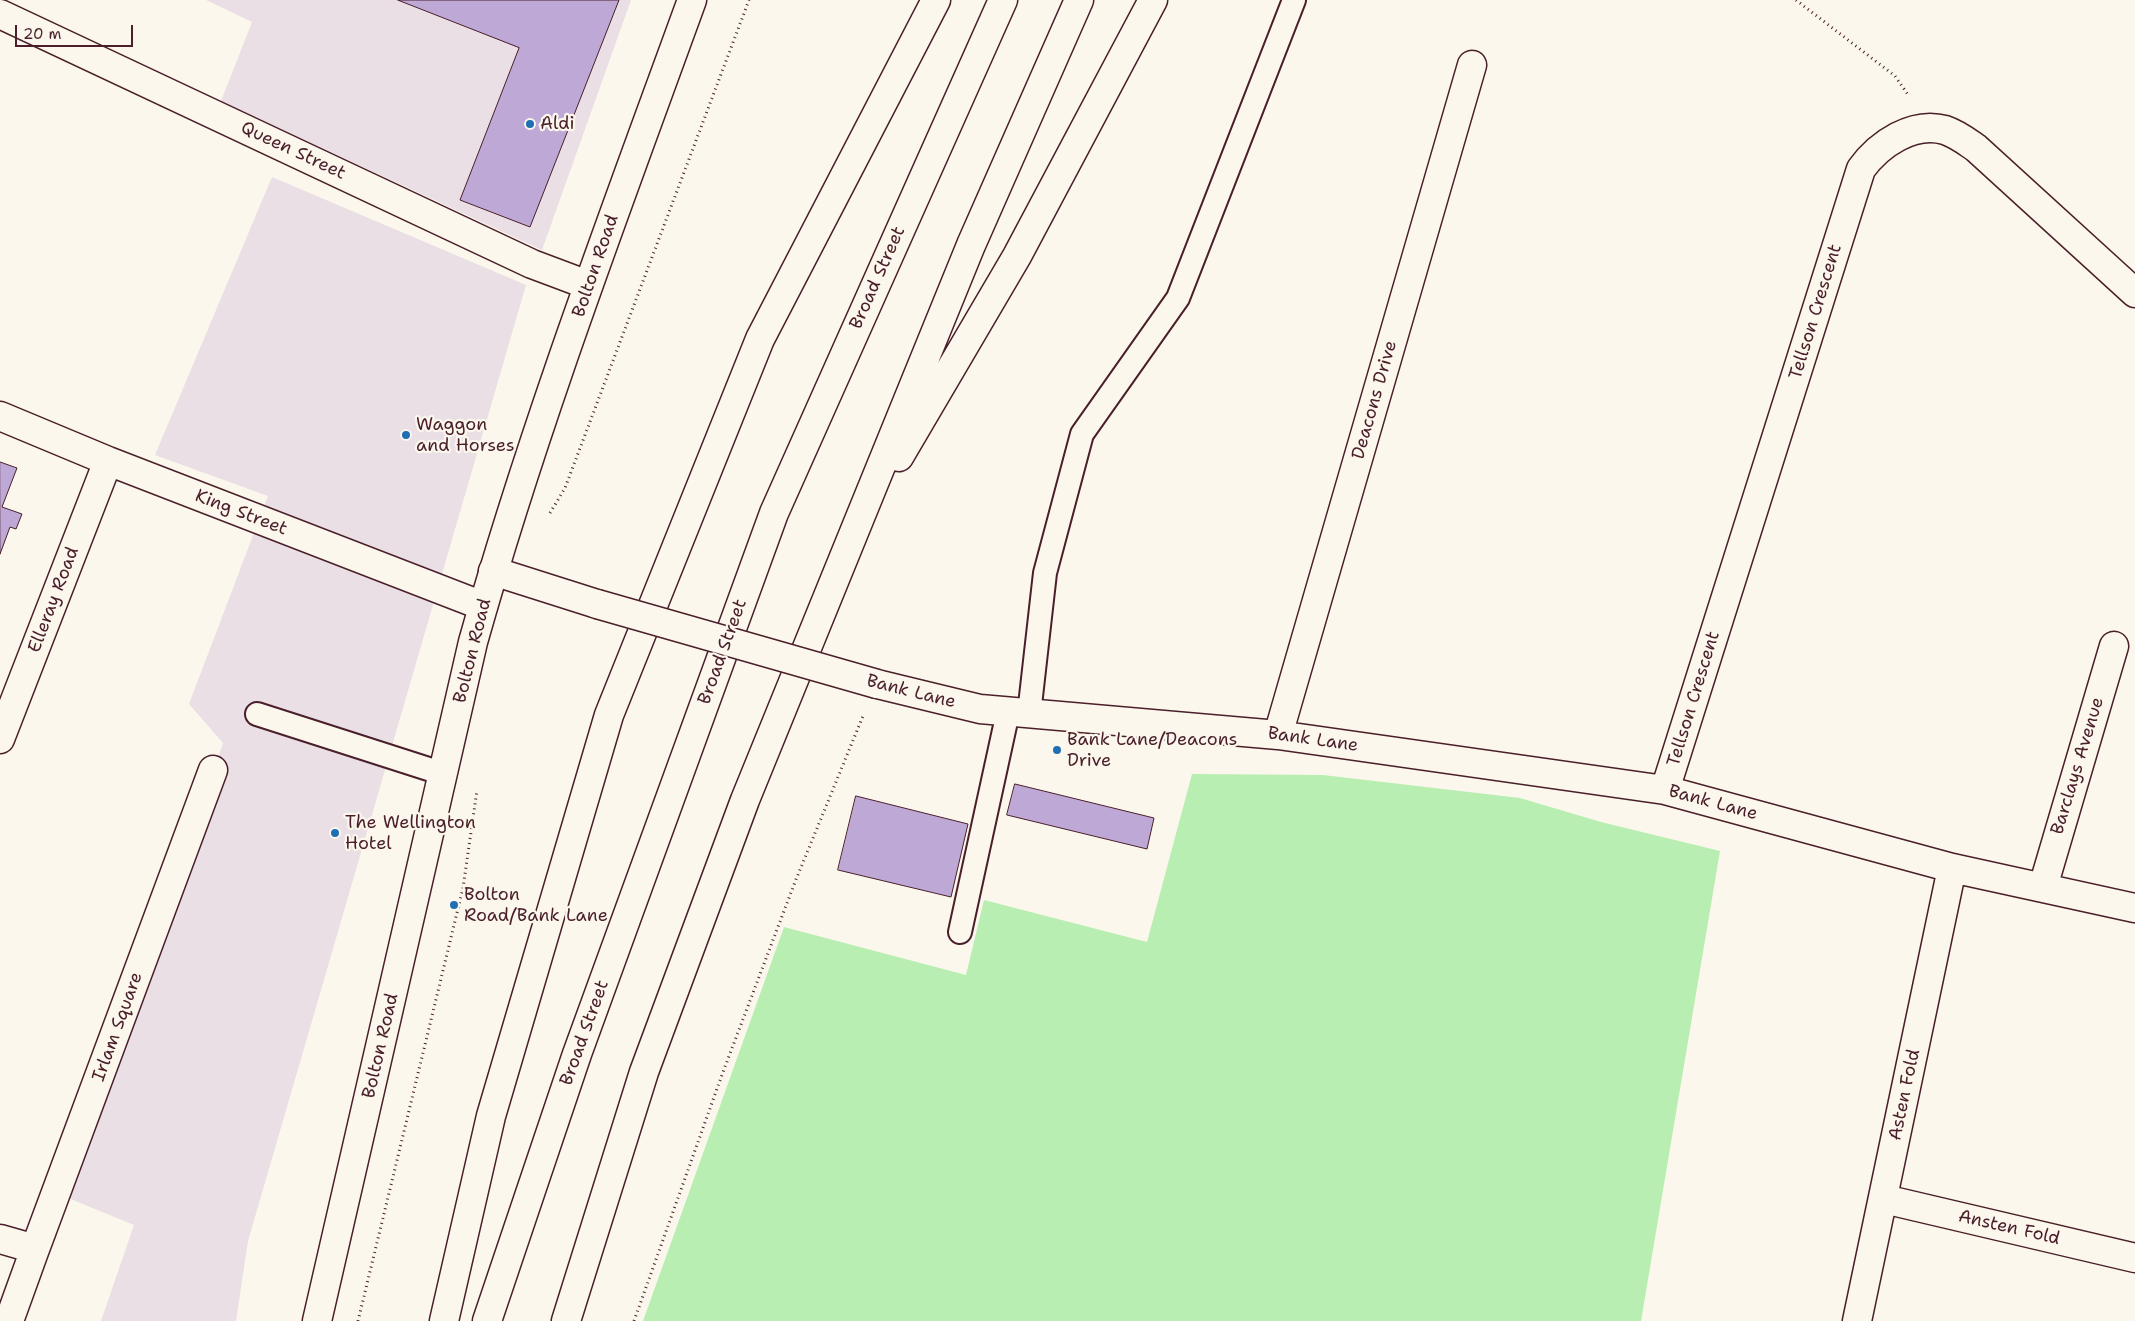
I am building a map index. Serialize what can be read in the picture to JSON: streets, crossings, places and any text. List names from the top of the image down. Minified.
{"streets":{"main road":["Queen Street","Bolton Road","Broad Street","Tellson Crescent","Deacons Drive","King Street","Elleray Road","Bank Lane","Barclays Avenue","Irlam Square","Asten Fold","Ansten Fold"]},"crossings":[["Queen Street","Bolton Road"],["Bolton Road","King Street"],["Bolton Road","Bank Lane"],["Tellson Crescent","Bank Lane"],["Deacons Drive","Bank Lane"],["King Street","Elleray Road"],["Bank Lane","Barclays Avenue"],["Bank Lane","Asten Fold"],["Asten Fold","Ansten Fold"]],"places":["Aldi","Waggon and Horses","Bank Lane/Deacons Drive","The Wellington Hotel","Bolton Road/Bank Lane"],"scale_bar":"20 m"}
